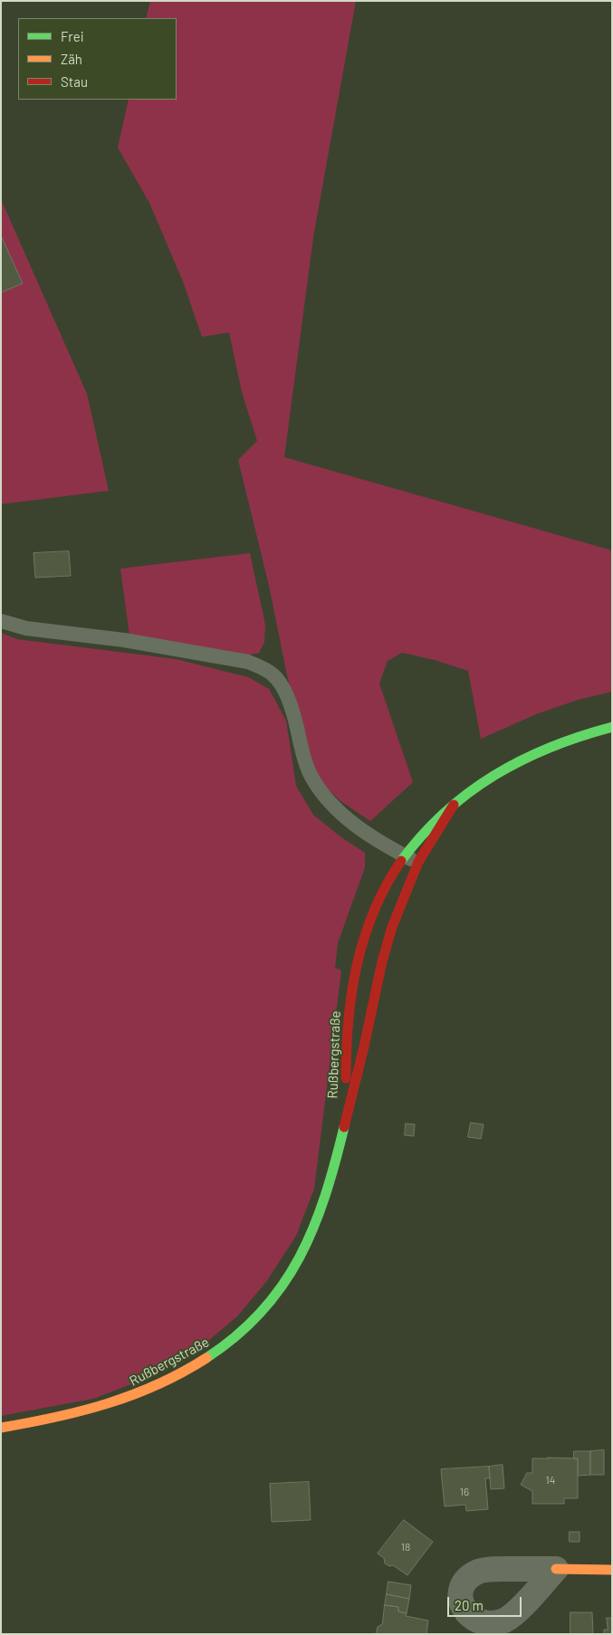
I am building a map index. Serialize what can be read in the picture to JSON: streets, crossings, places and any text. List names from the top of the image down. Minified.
{"streets":{"street":["Rußbergstraße"]},"house_numbers":["14","16","18"],"legend":["Frei","Zäh","Stau"],"scale_bar":"20 m"}
